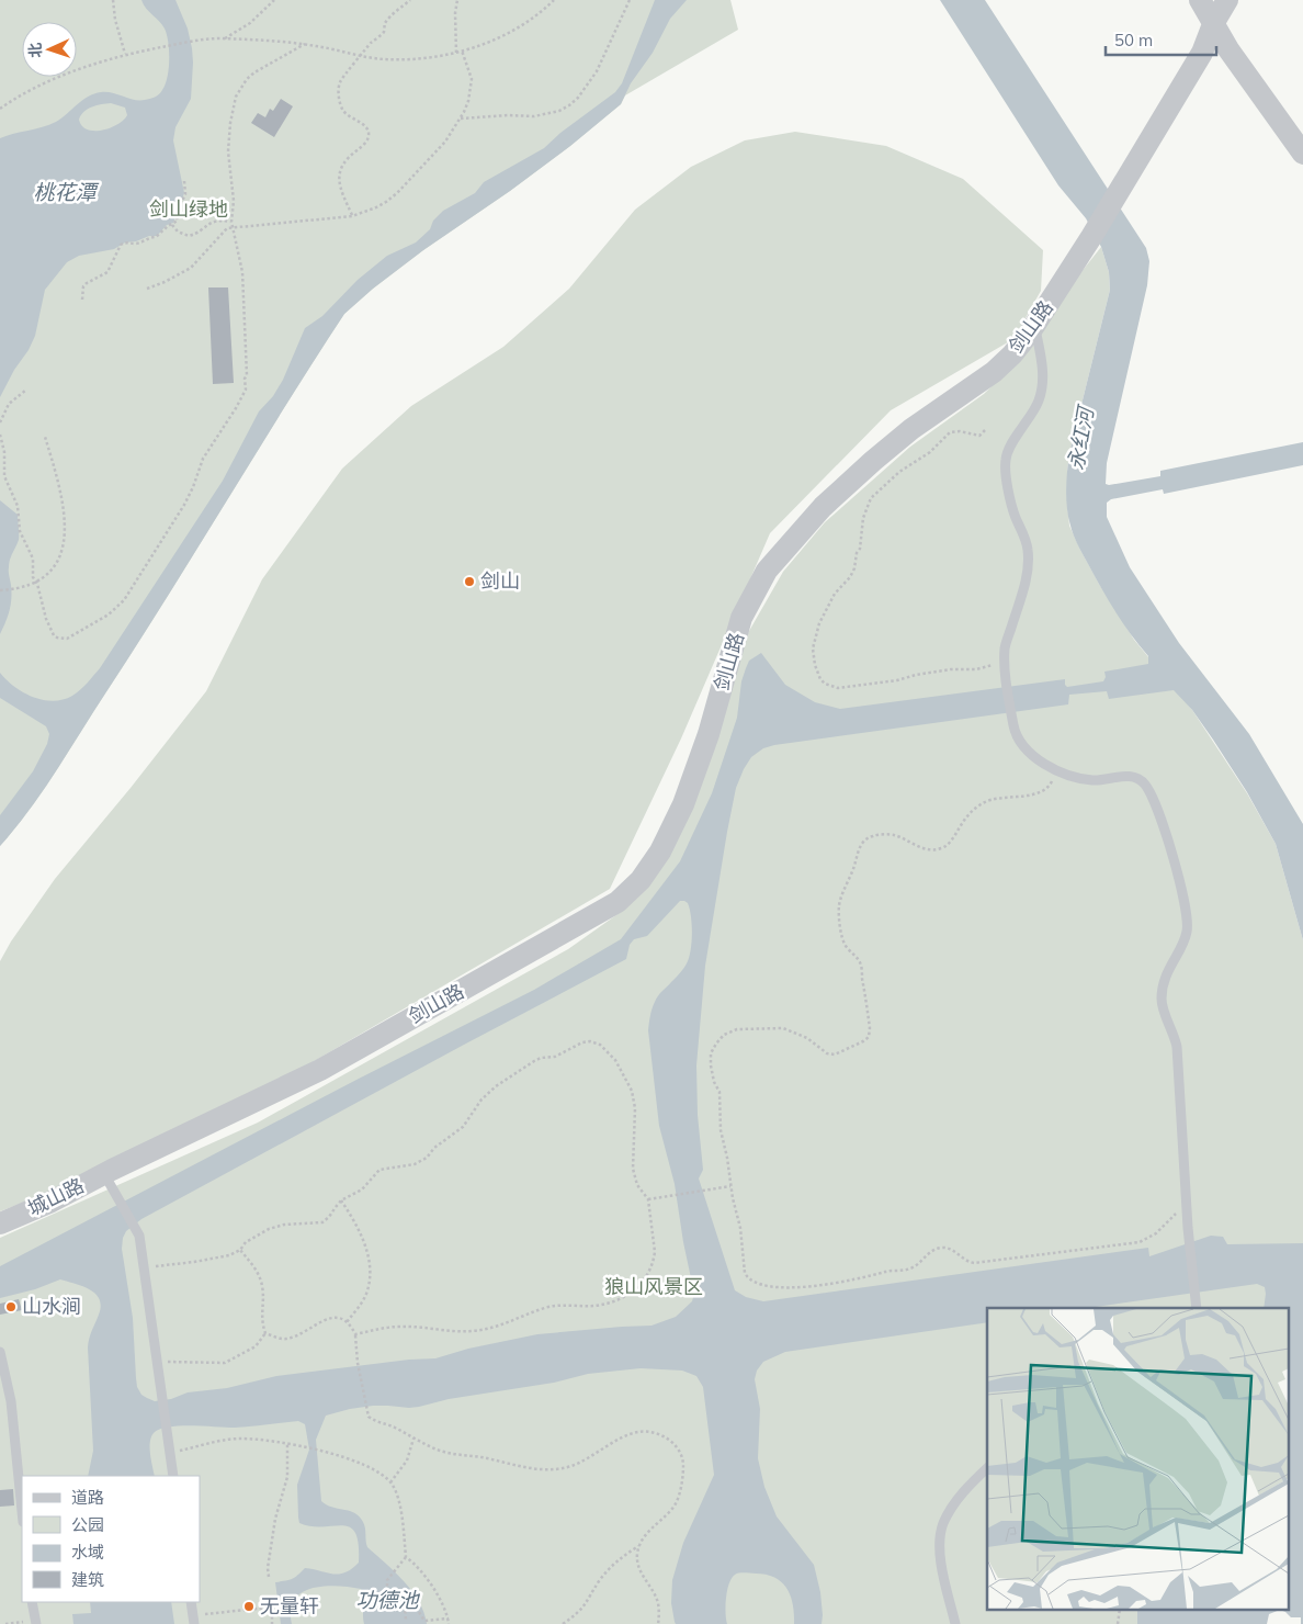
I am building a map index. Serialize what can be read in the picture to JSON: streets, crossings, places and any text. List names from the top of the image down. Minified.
{"streets":{"street":["剑山路","城山路"]},"crossings":[["剑山路","城山路"]],"water":["桃花潭","永红河","功德池"],"parks":["剑山绿地","狼山风景区"],"places":["剑山","山水涧","无量轩"],"legend":["道路","公园","水域","建筑"],"scale_bar":"50 m","north":"left"}
